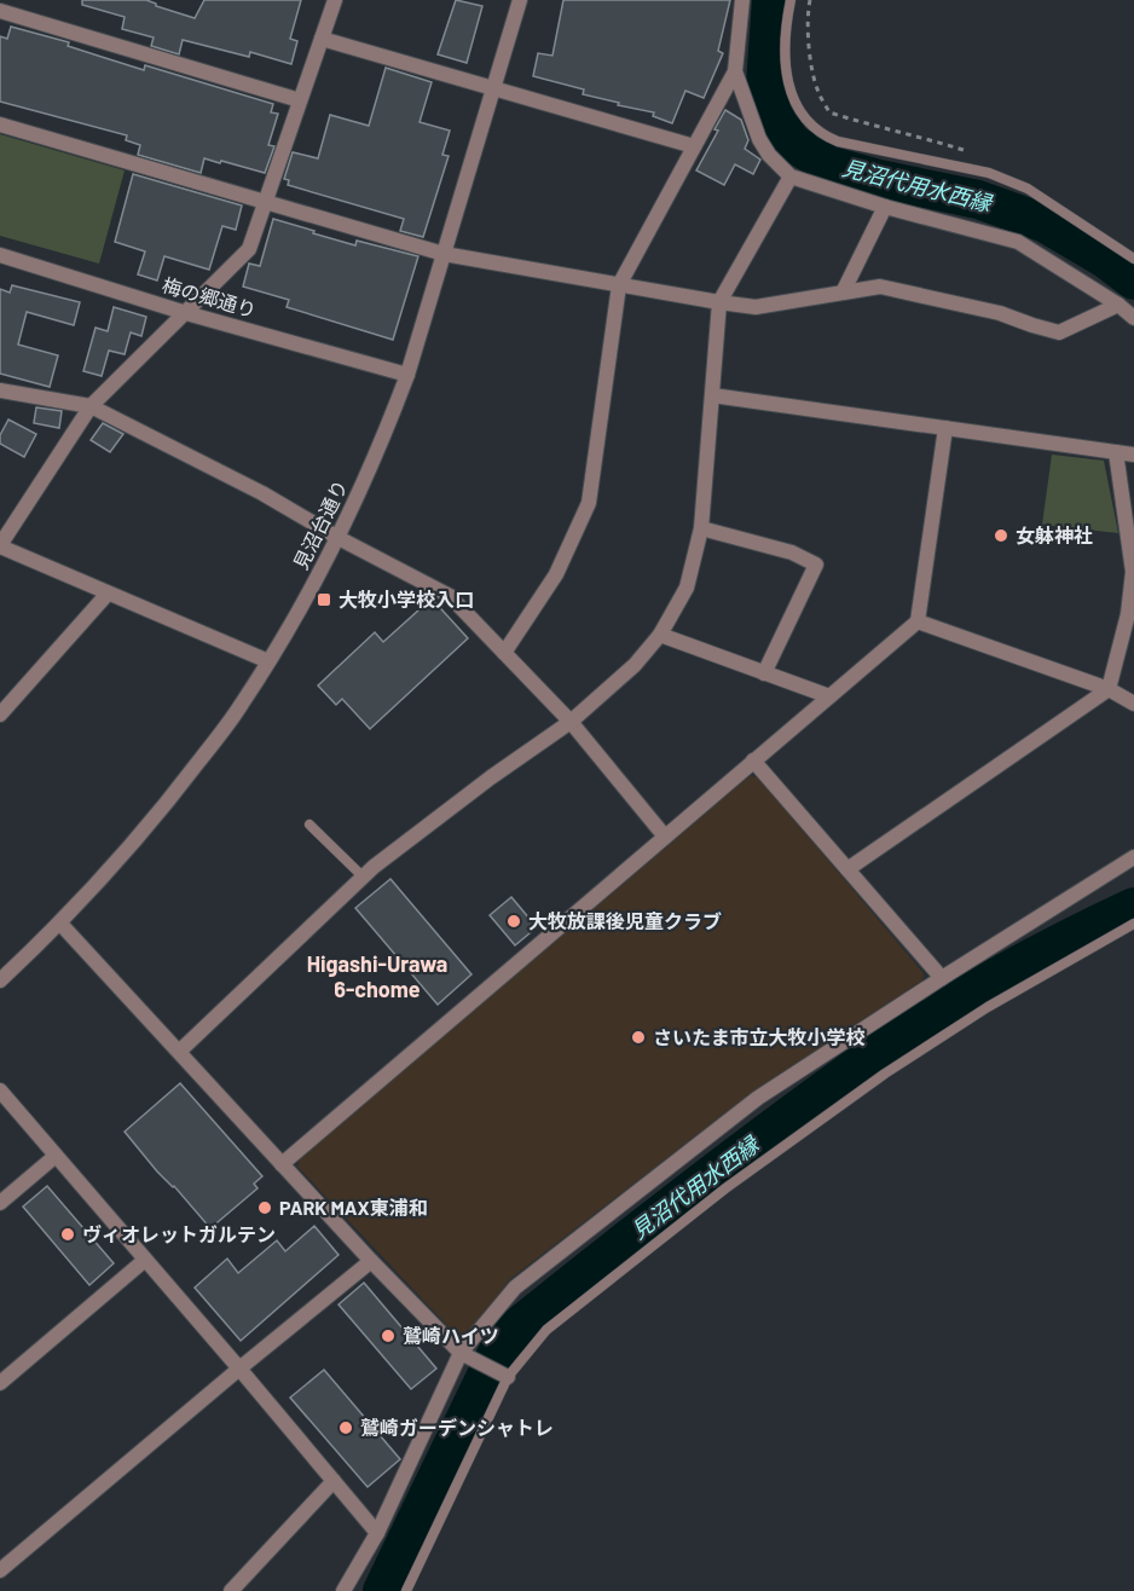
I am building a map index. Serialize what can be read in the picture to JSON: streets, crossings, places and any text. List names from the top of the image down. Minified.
{"streets":{"street":["梅の郷通り","見沼台通り"]},"crossings":[["梅の郷通り","見沼台通り"]],"districts":["Higashi-Urawa 6-chome"],"water":["見沼代用水西縁"],"places":{"other":["女躰神社","大牧放課後児童クラブ","さいたま市立大牧小学校","PARK MAX東浦和","ヴィオレットガルテン","鷲崎ハイツ","鷲崎ガーデンシャトレ"],"transit":["大牧小学校入口"]}}
